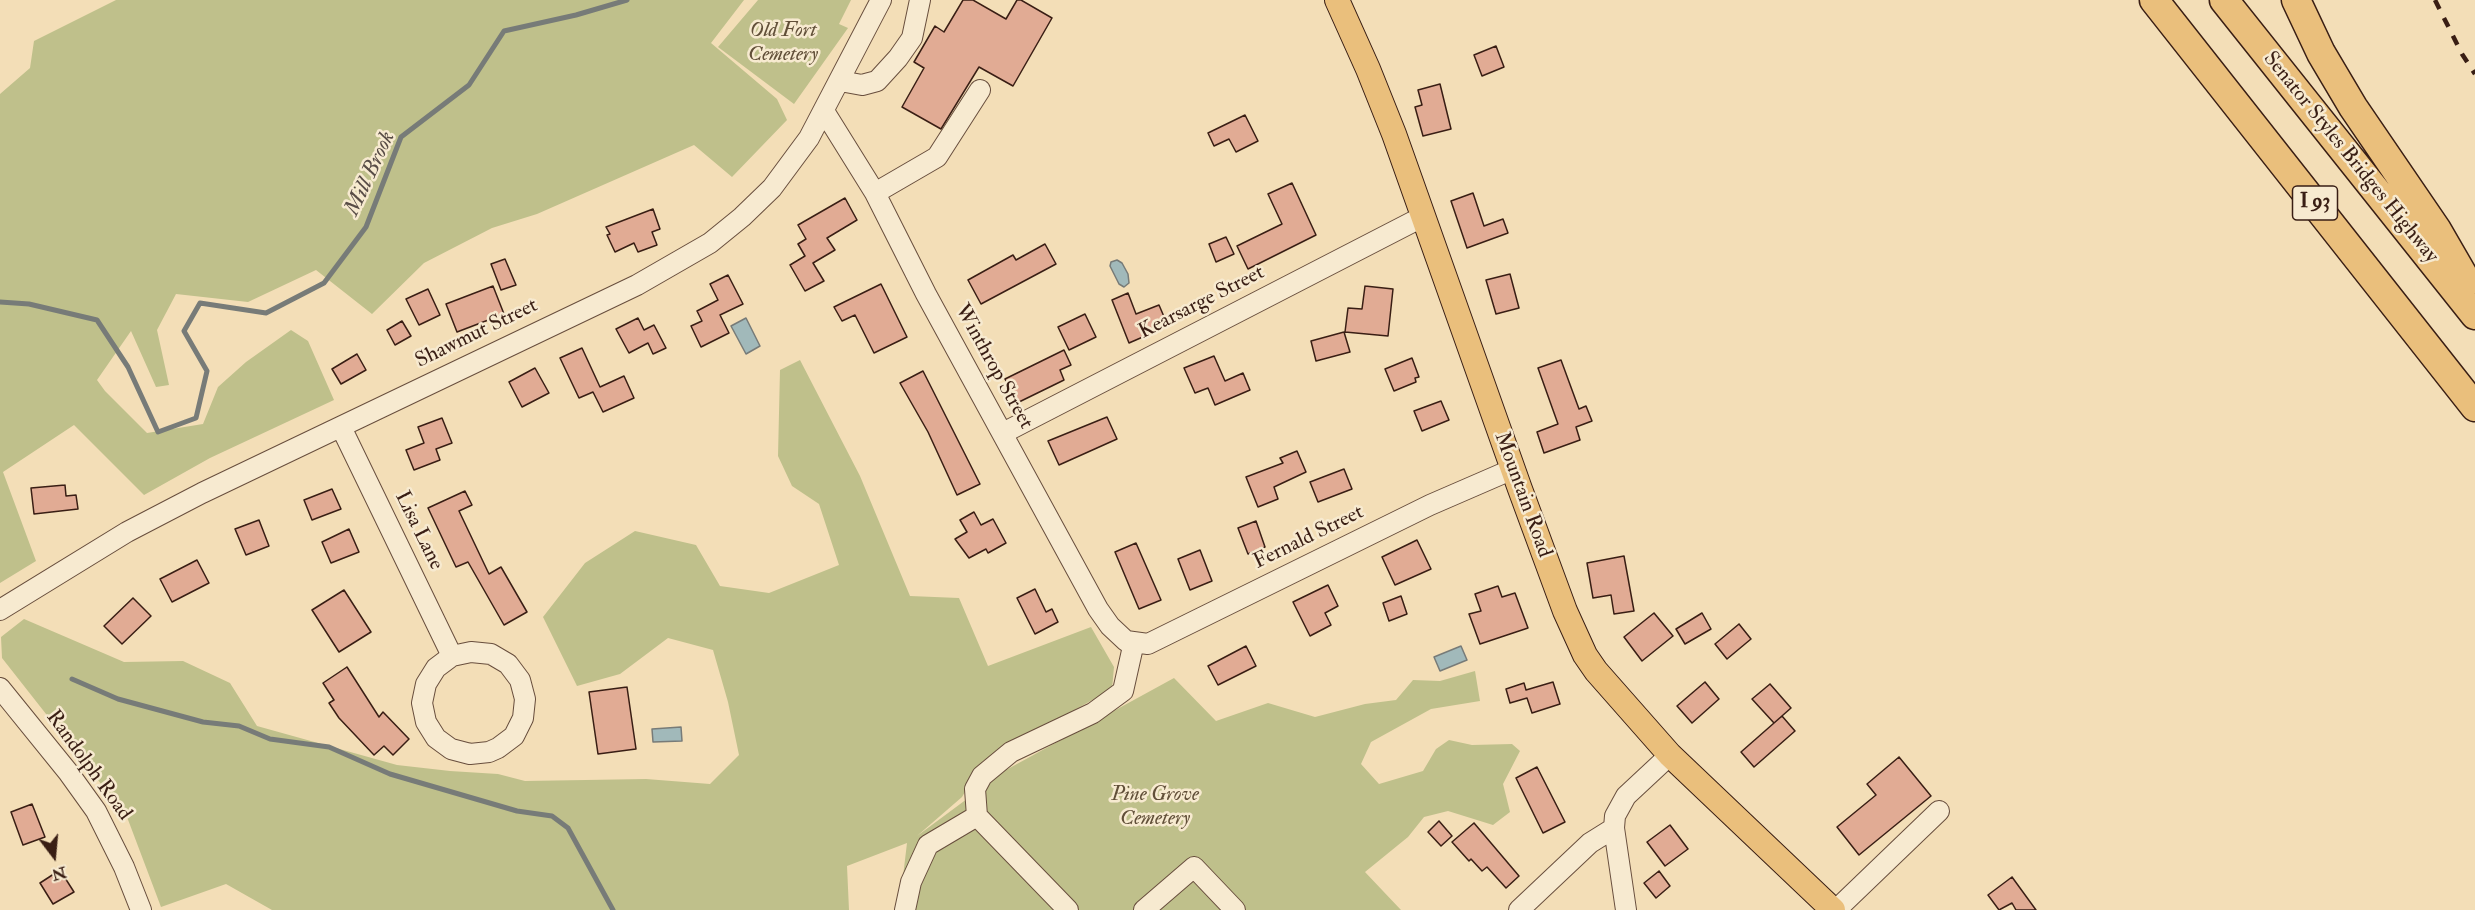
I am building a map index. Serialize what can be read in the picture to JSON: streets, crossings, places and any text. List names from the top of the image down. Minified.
{"streets":{"highway":["Senator Styles Bridges Highway","I 93"],"main road":["Mountain Road"],"street":["Kearsarge Street","Shawmut Street","Winthrop Street","Lisa Lane","Fernald Street","Randolph Road"]},"crossings":[["Kearsarge Street","Winthrop Street"],["Kearsarge Street","Mountain Road"],["Shawmut Street","Winthrop Street"],["Shawmut Street","Lisa Lane"],["Winthrop Street","Fernald Street"],["Mountain Road","Fernald Street"]],"water":["Mill Brook"],"parks":["Old Fort Cemetery","Pine Grove Cemetery"],"north":"bottom"}
